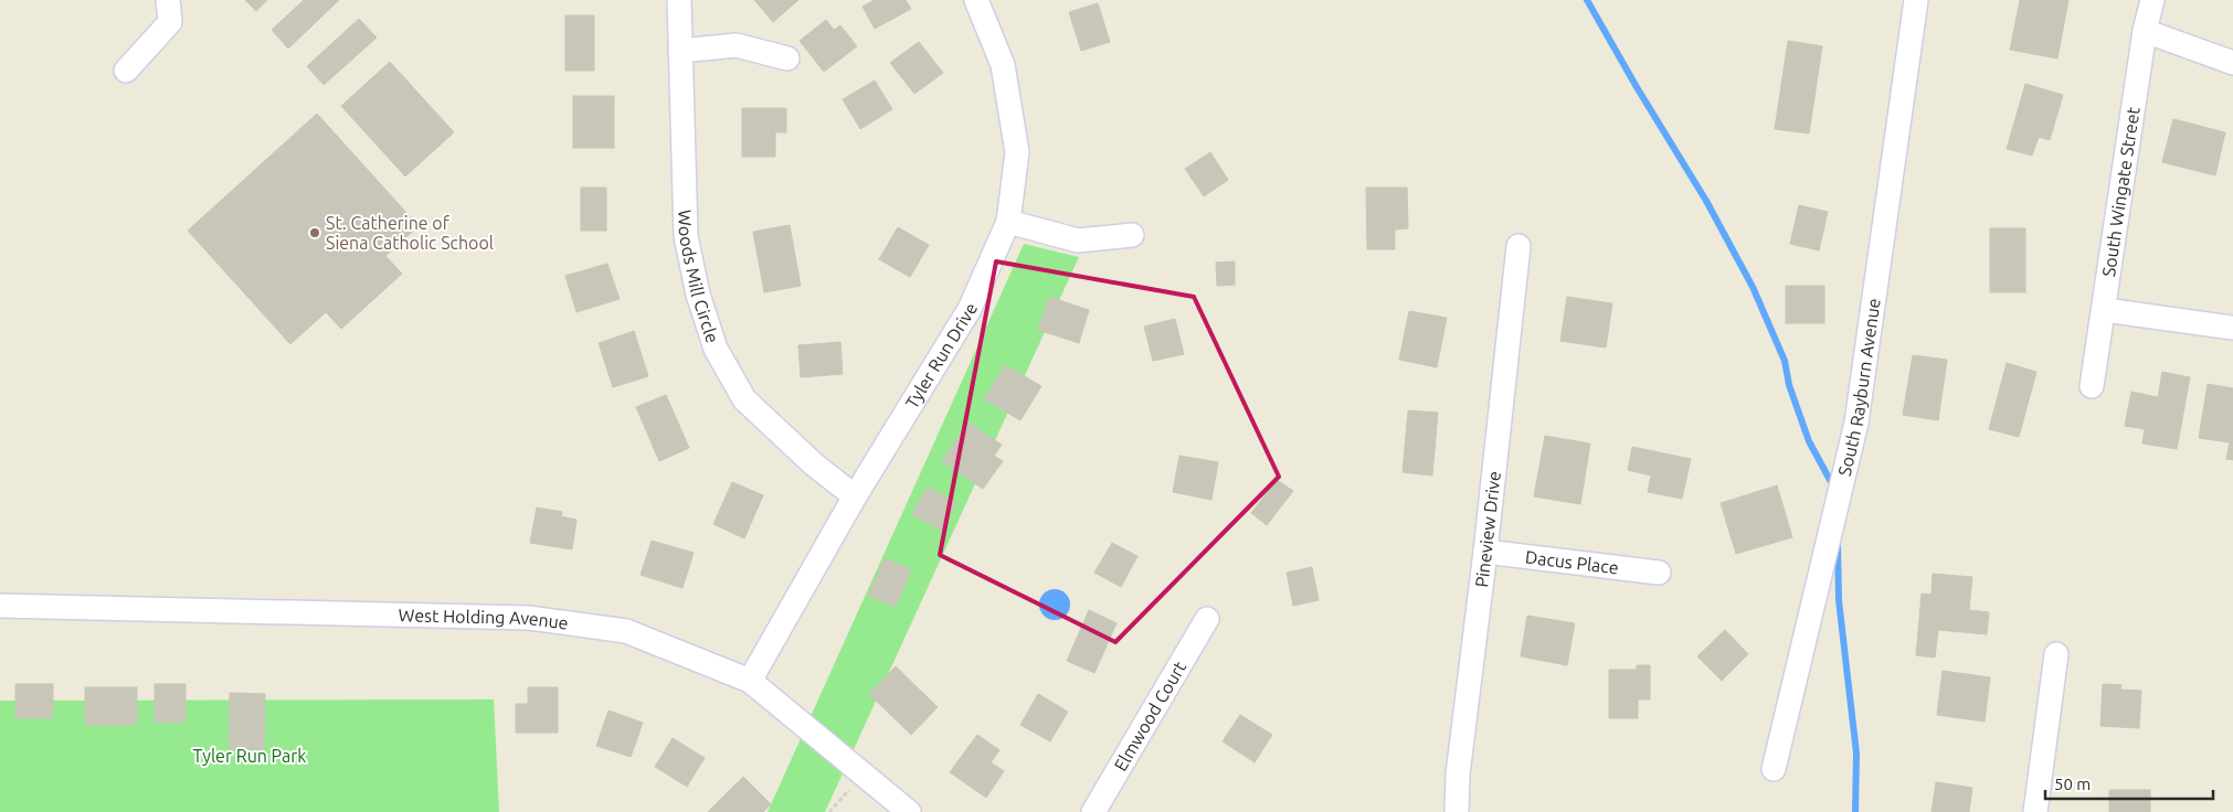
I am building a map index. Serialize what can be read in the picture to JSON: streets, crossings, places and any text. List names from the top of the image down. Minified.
{"streets":{"street":["South Wingate Street","Woods Mill Circle","Tyler Run Drive","South Rayburn Avenue","Pineview Drive","Dacus Place","West Holding Avenue","Elmwood Court"]},"crossings":[["Woods Mill Circle","Tyler Run Drive"],["Tyler Run Drive","West Holding Avenue"],["Pineview Drive","Dacus Place"]],"parks":["Tyler Run Park"],"places":["St. Catherine of Siena Catholic School"],"scale_bar":"50 m"}
